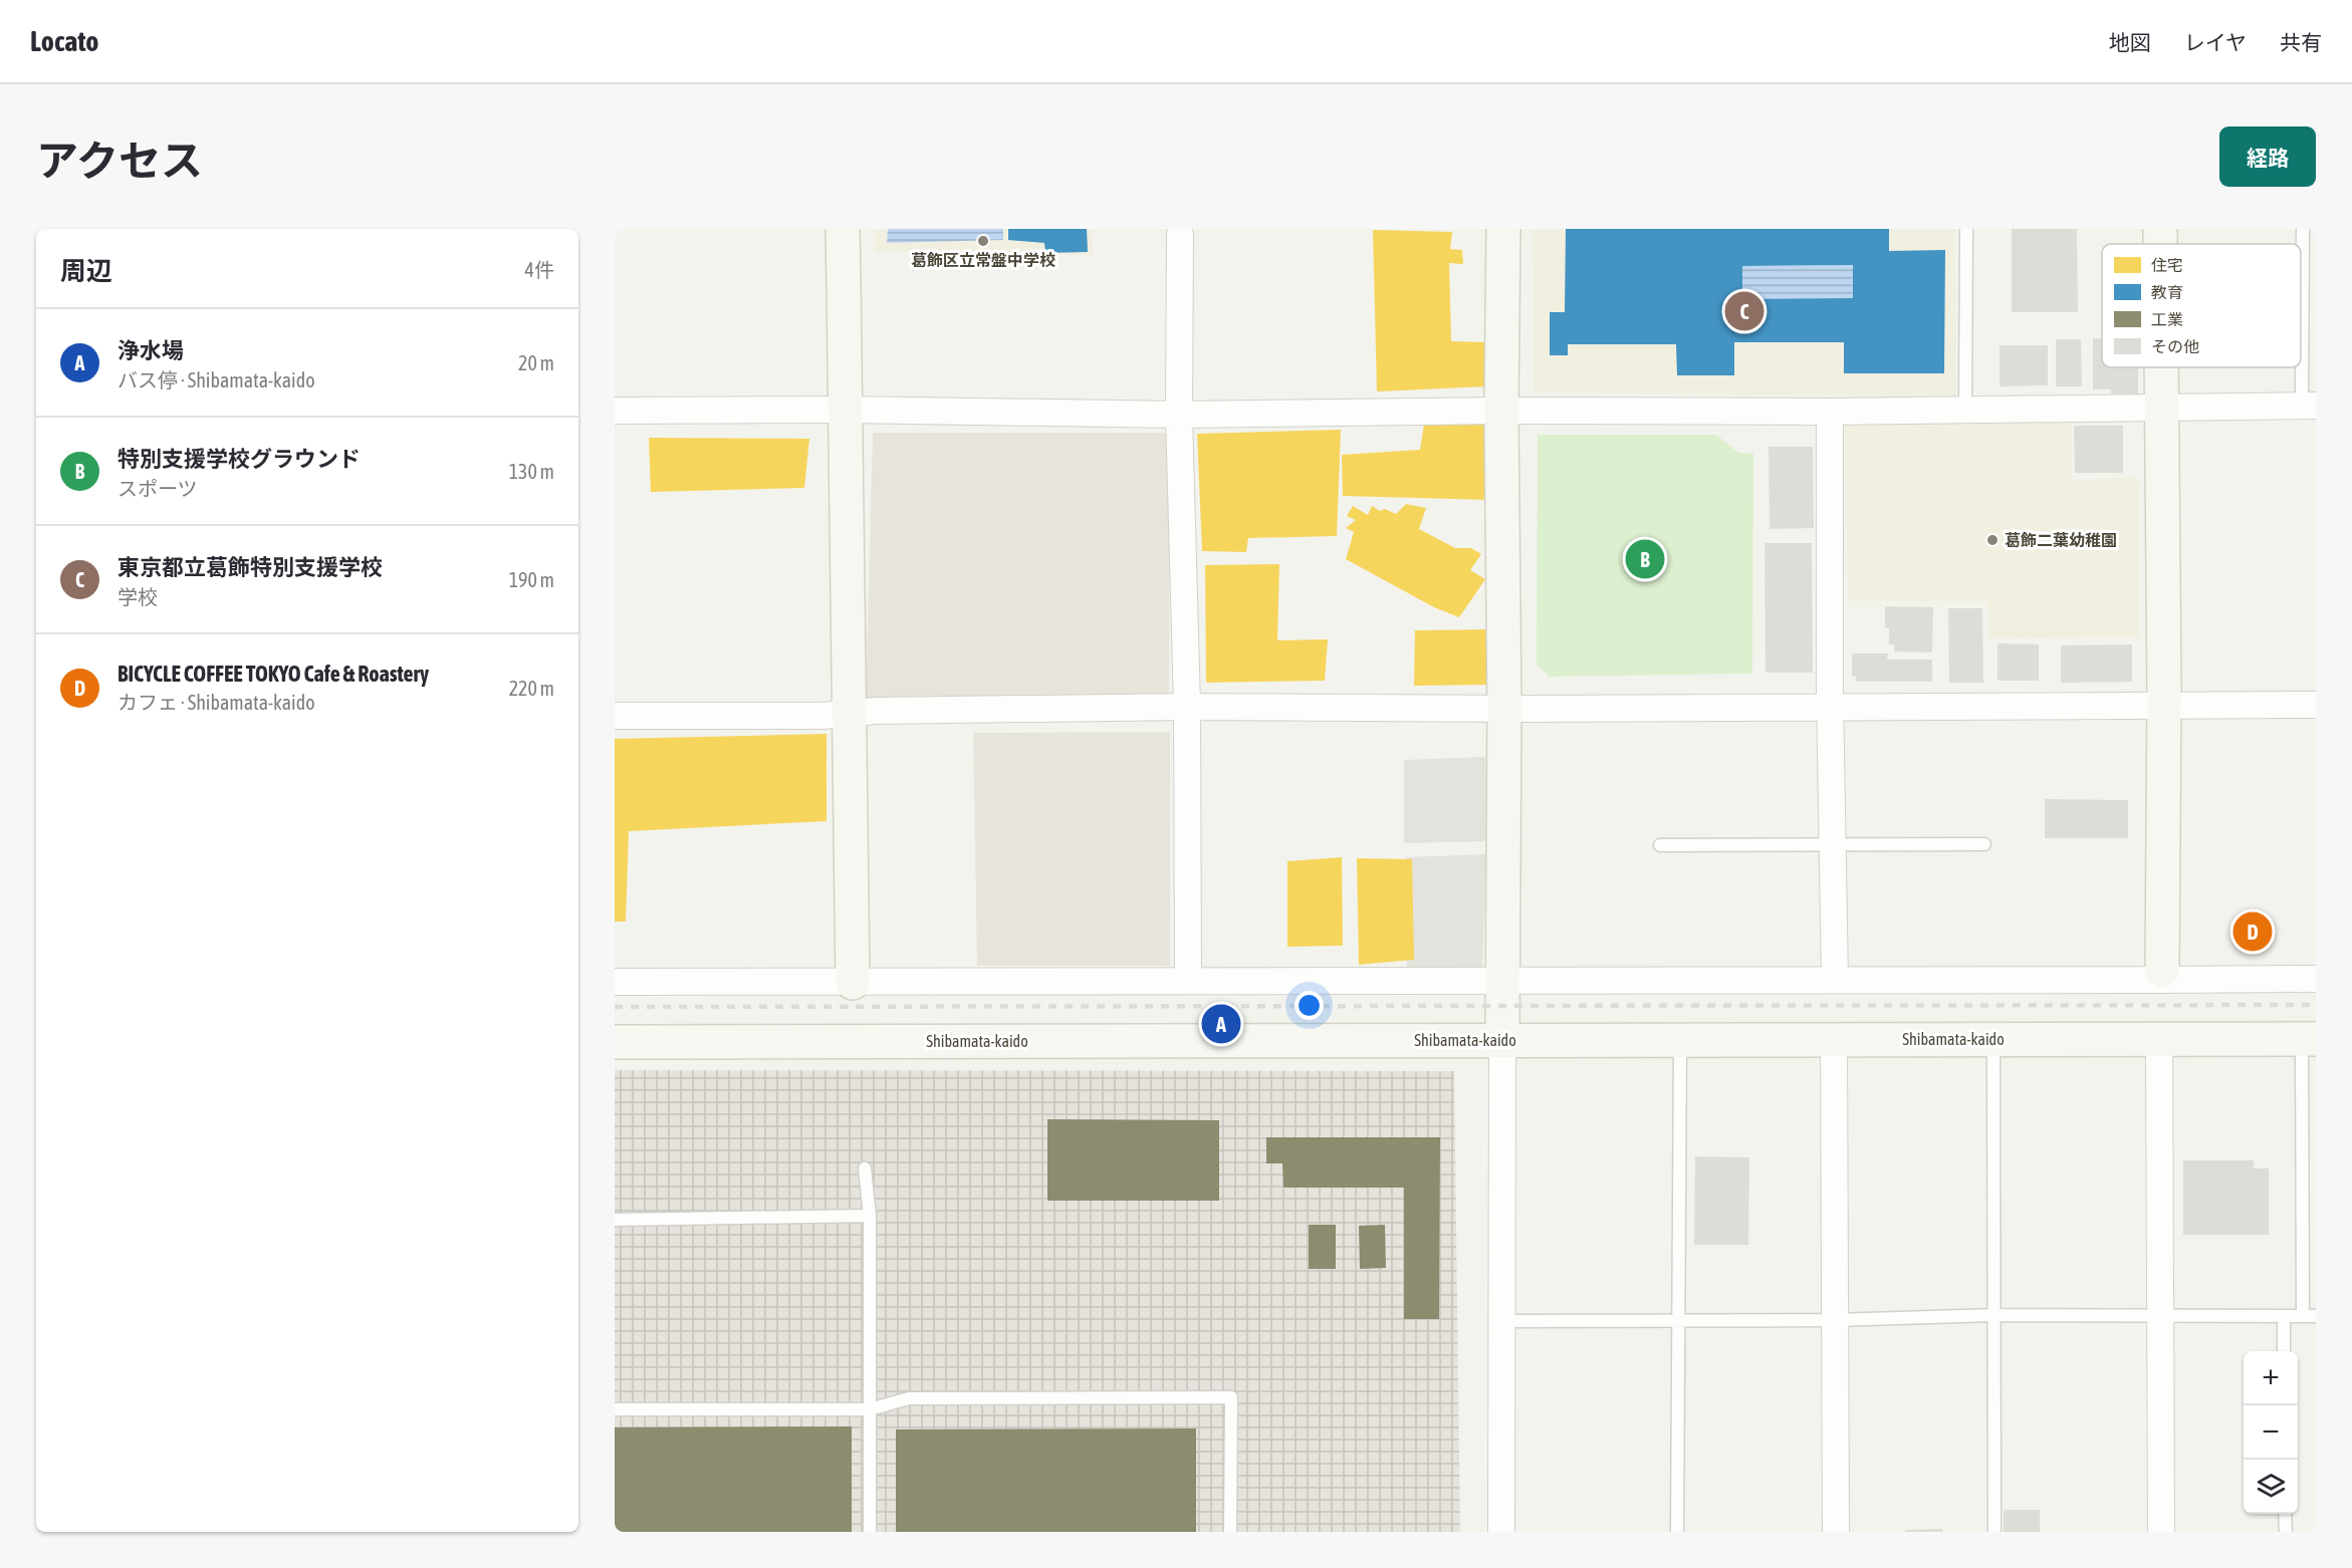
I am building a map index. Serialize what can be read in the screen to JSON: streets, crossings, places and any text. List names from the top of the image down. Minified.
{"streets":{"street":["Shibamata-kaido"]},"places":["葛飾区立常盤中学校","葛飾二葉幼稚園"],"legend":["住宅","教育","工業","その他"],"page":{"header":"Locato","nav":["地図","レイヤ","共有"],"title":"アクセス","buttons":"経路","heading":["周辺","4件"],"pins":["C","B","D","A"],"list":[{"mark":"A","name":"浄水場","note":"バス停 · Shibamata-kaido","value":"20 m"},{"mark":"B","name":"特別支援学校グラウンド","note":"スポーツ","value":"130 m"},{"mark":"C","name":"東京都立葛飾特別支援学校","note":"学校","value":"190 m"},{"mark":"D","name":"BICYCLE COFFEE TOKYO Cafe & Roastery","note":"カフェ · Shibamata-kaido","value":"220 m"}],"map_buttons":["+","−"]}}
